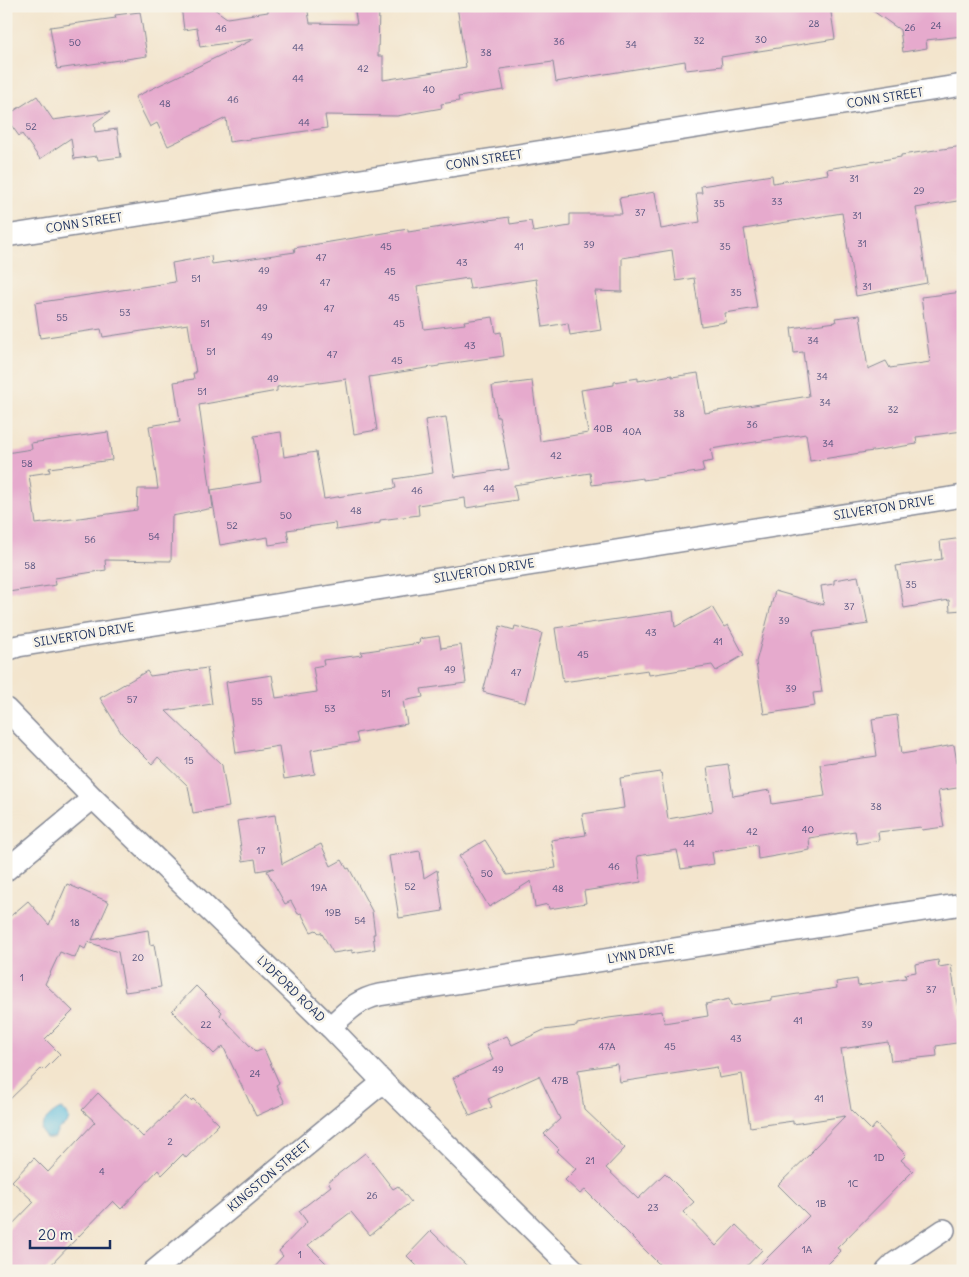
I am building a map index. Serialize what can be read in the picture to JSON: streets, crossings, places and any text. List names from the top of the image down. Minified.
{"streets":{"street":["CONN STREET","SILVERTON DRIVE","LYNN DRIVE","LYDFORD ROAD","KINGSTON STREET"]},"crossings":[["LYNN DRIVE","LYDFORD ROAD"],["LYDFORD ROAD","KINGSTON STREET"]],"house_numbers":["28","24","26","46","30","32","36","50","34","44","38","42","44","40","46","48","44","52","31","29","33","35","37","31","31","39","45","41","35","47","43","49","45","51","47","31","35","45","49","47","53","55","51","45","49","34","43","51","47","45","34","49","51","34","32","38","36","40B","40A","34","42","58","44","46","48","50","52","54","56","58","35","37","39","43","41","45","49","47","39","51","57","55","53","15","38","40","42","44","17","46","50","52","19A","48","19B","54","18","20","1","37","41","22","39","43","47A","45","49","24","47B","41","2","1D","21","4","1C","26","1B","23","1A","1"],"scale_bar":"20 m"}
